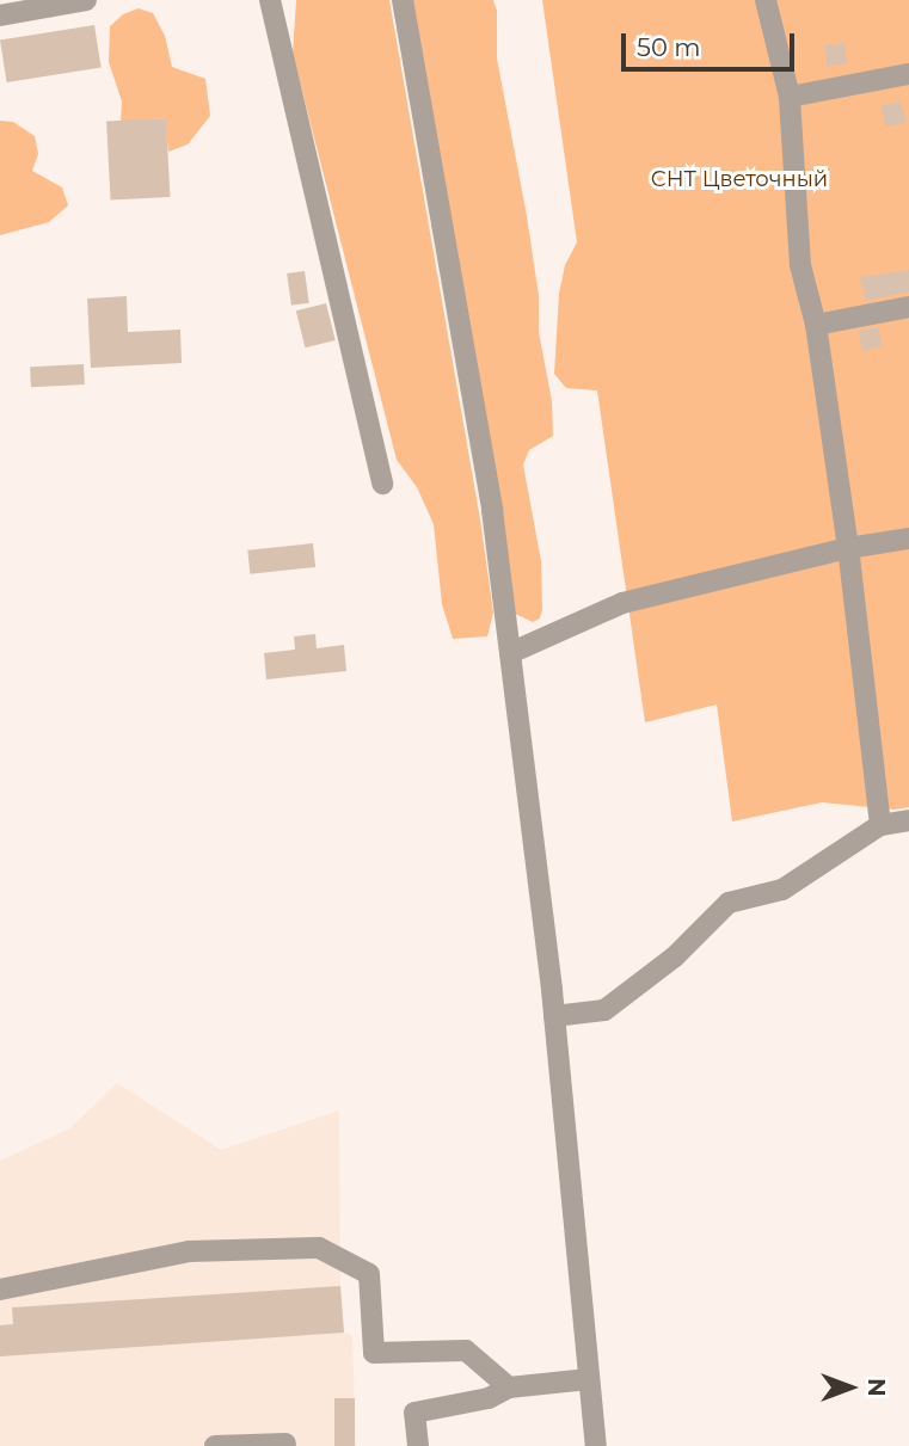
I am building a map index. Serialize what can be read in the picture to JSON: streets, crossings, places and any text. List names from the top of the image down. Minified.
{"parks":["СНТ Цветочный"],"scale_bar":"50 m","north":"right"}
